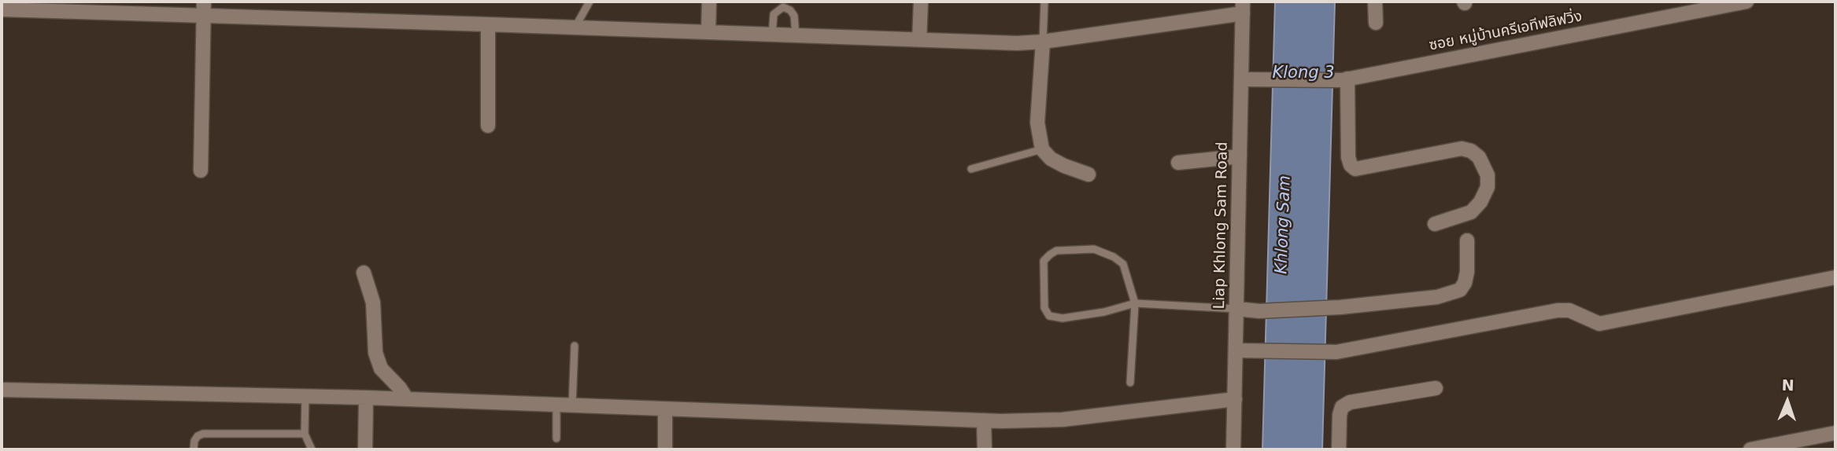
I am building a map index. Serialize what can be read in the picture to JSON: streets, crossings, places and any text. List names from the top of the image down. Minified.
{"streets":{"street":["ซอย หมู่บ้านครีเอทีฟลิฟวิ่ง","Liap Khlong Sam Road"]},"crossings":[["ซอย หมู่บ้านครีเอทีฟลิฟวิ่ง","Liap Khlong Sam Road"]],"water":["Klong 3","Khlong Sam"],"north":"top"}
